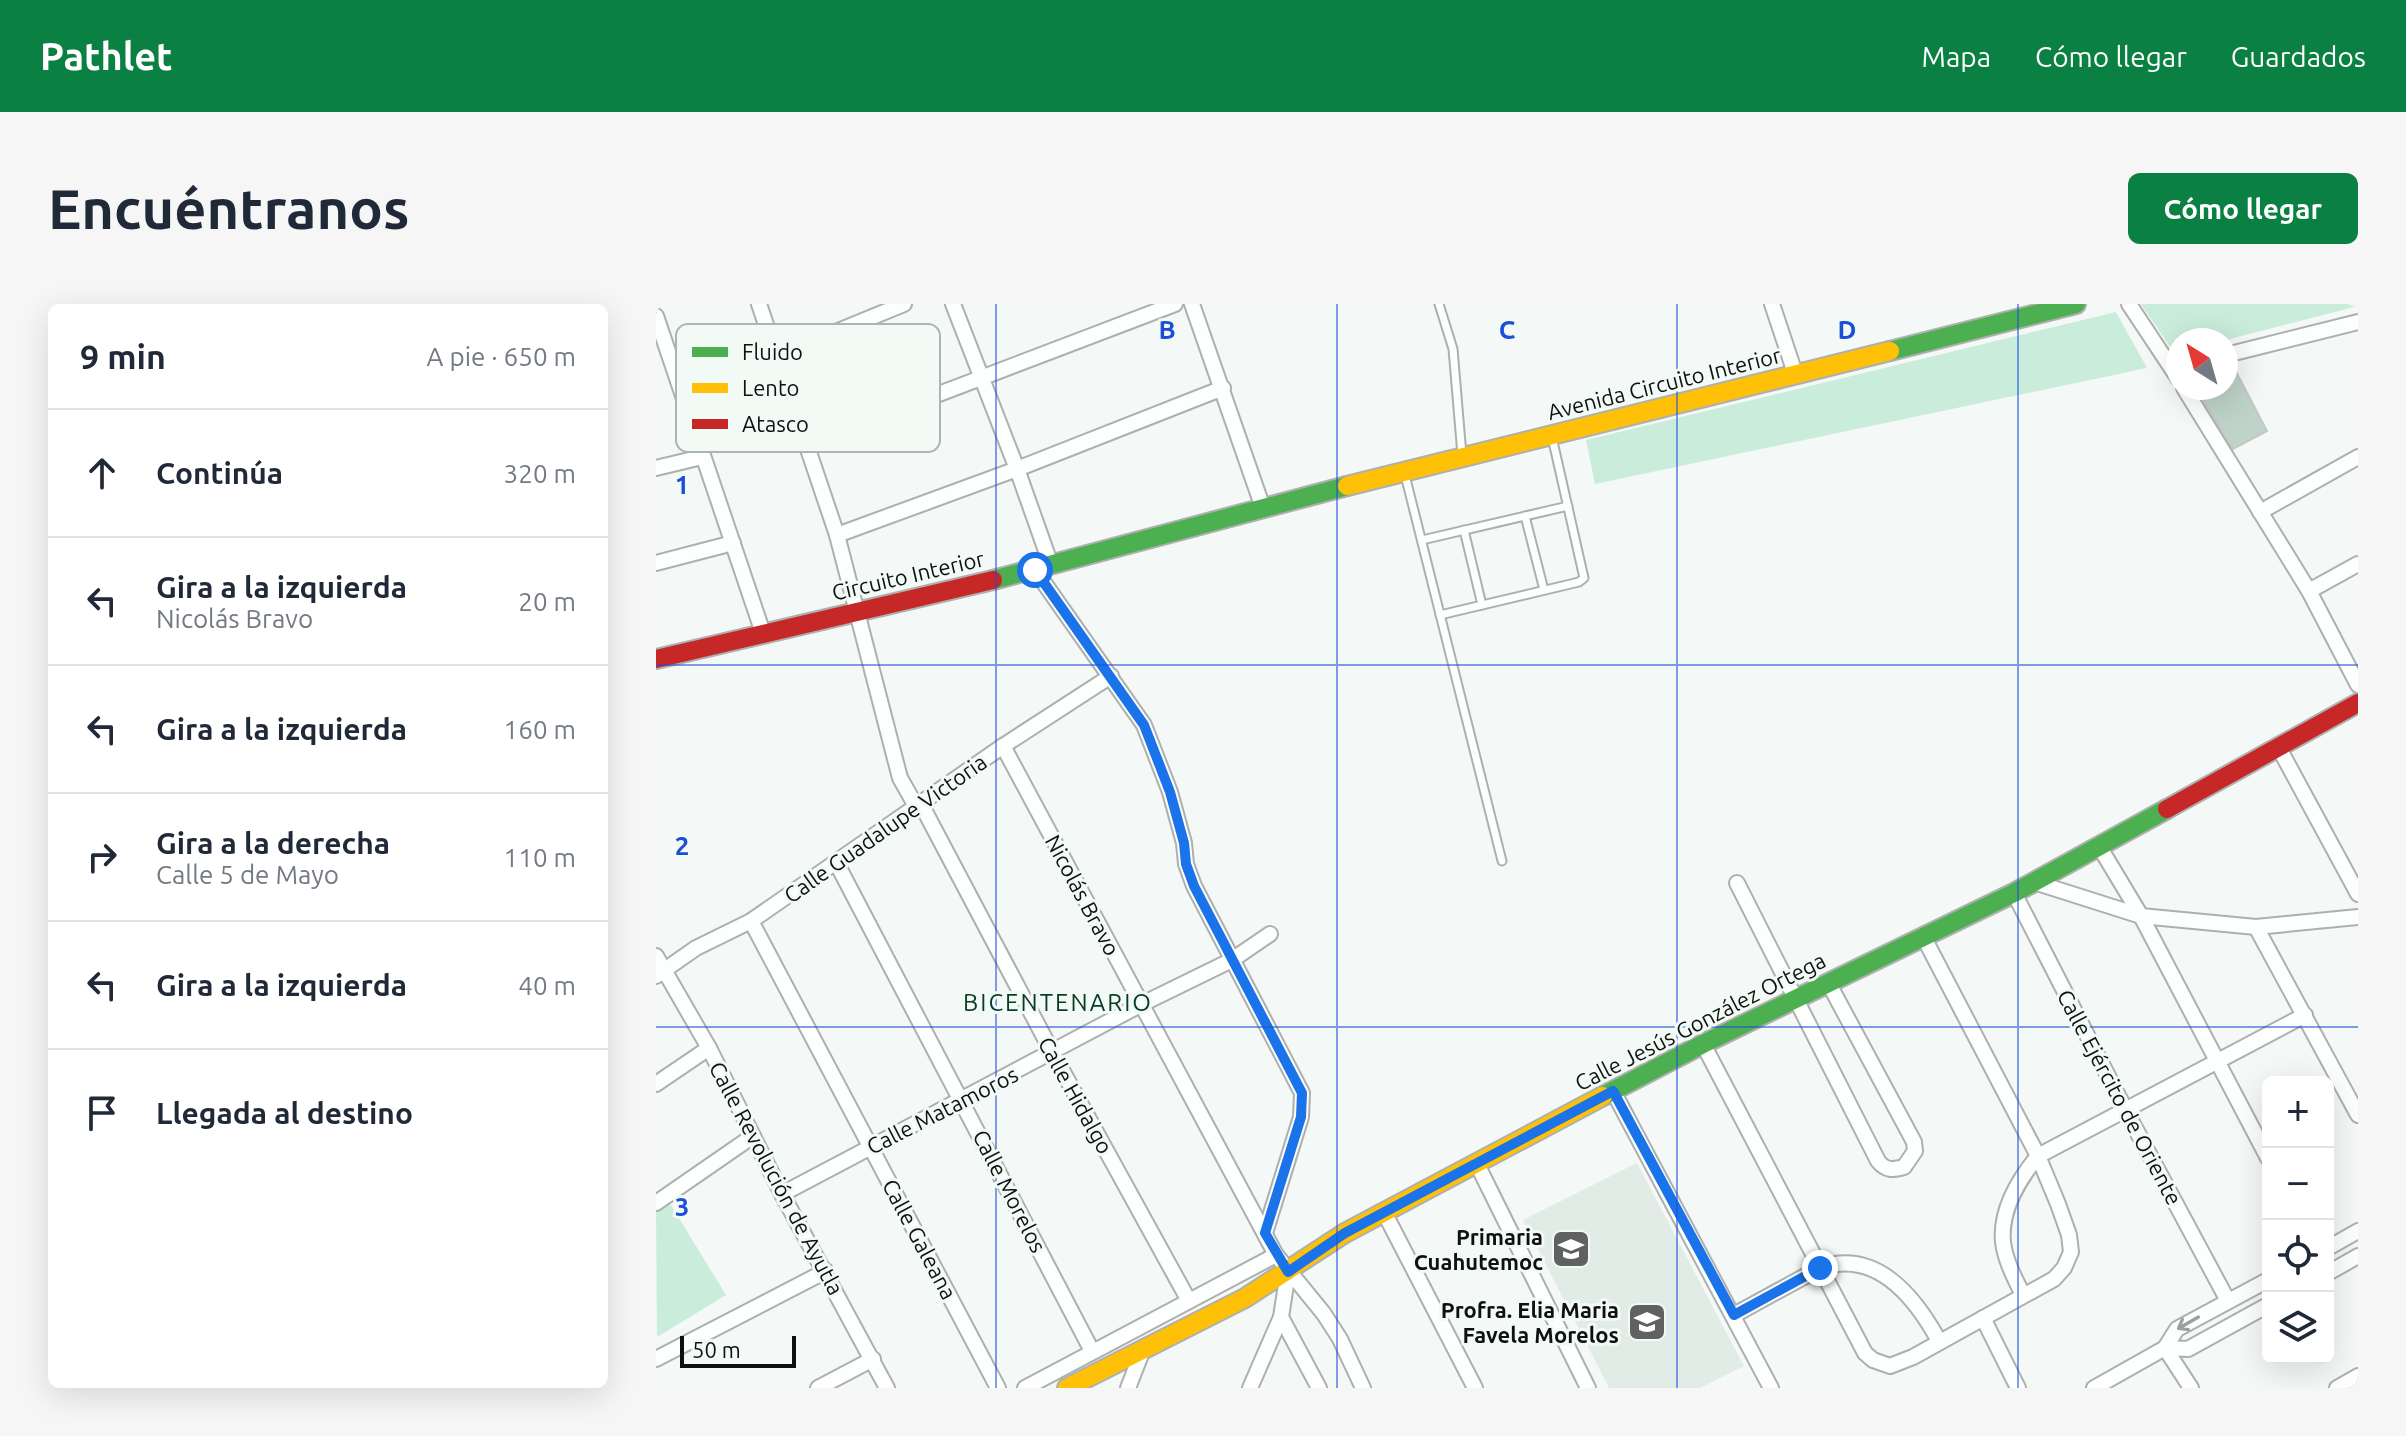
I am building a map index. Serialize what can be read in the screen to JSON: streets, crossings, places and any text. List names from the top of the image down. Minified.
{"streets":{"street":["Avenida Circuito Interior","Circuito Interior","Calle Guadalupe Victoria","Nicolás Bravo","Calle Jesús González Ortega","Calle Hidalgo","Calle Ejército de Oriente","Calle Matamoros","Calle Revolución de Ayutla","Calle Morelos","Calle Galeana"]},"crossings":[["Avenida Circuito Interior","Circuito Interior"],["Circuito Interior","Calle Hidalgo"],["Calle Guadalupe Victoria","Nicolás Bravo"],["Calle Guadalupe Victoria","Calle Hidalgo"],["Calle Guadalupe Victoria","Calle Revolución de Ayutla"],["Calle Guadalupe Victoria","Calle Morelos"],["Calle Guadalupe Victoria","Calle Galeana"],["Nicolás Bravo","Calle Jesús González Ortega"],["Nicolás Bravo","Calle Matamoros"],["Calle Jesús González Ortega","Calle Ejército de Oriente"],["Calle Hidalgo","Calle Matamoros"],["Calle Matamoros","Calle Revolución de Ayutla"],["Calle Matamoros","Calle Morelos"],["Calle Matamoros","Calle Galeana"]],"districts":["BICENTENARIO"],"places":{"school or university":["Primaria Cuahutemoc","Profra. Elia Maria Favela Morelos"]},"legend":["Fluido","Lento","Atasco"],"scale_bar":"50 m","north":"top left","page":{"header":"Pathlet","nav":["Mapa","Cómo llegar","Guardados"],"buttons":"Cómo llegar","title":"Encuéntranos","heading":["9 min","A pie · 650 m"],"list":[["Continúa","320 m"],["Gira a la izquierda","Nicolás Bravo","20 m"],["Gira a la izquierda","160 m"],["Gira a la derecha","Calle 5 de Mayo","110 m"],["Gira a la izquierda","40 m"],"Llegada al destino"],"map_buttons":["+","−"],"scale":"50 m"},"grid":{"columns":["B","C","D"],"rows":["1","2","3"]}}
